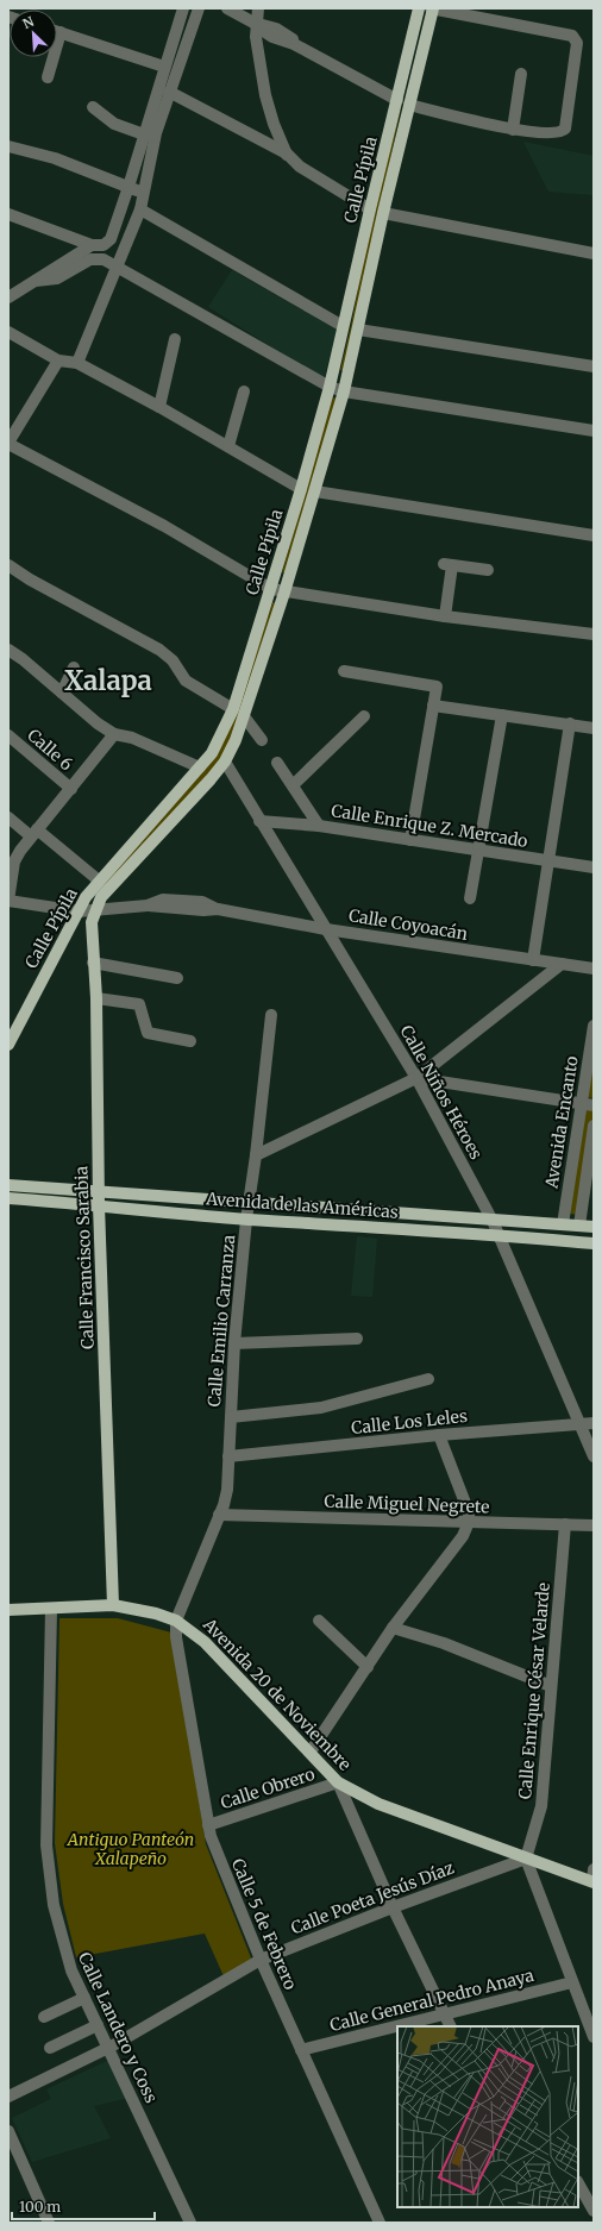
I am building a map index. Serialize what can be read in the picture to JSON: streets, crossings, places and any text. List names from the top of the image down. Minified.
{"streets":{"main road":["Calle Pípila","Avenida de las Américas","Calle Francisco Sarabia","Avenida 20 de Noviembre"],"street":["Calle 6","Calle Enrique Z. Mercado","Calle Coyoacán","Calle Niños Héroes","Avenida Encanto","Calle Emilio Carranza","Calle Los Leles","Calle Miguel Negrete","Calle Enrique César Velarde","Calle Obrero","Calle Poeta Jesús Díaz","Calle 5 de Febrero","Calle General Pedro Anaya","Calle Landero y Coss"]},"crossings":[["Calle Pípila","Calle Coyoacán"],["Calle Pípila","Calle Niños Héroes"],["Calle Pípila","Calle Francisco Sarabia"],["Calle Enrique Z. Mercado","Calle Niños Héroes"],["Calle Coyoacán","Calle Niños Héroes"],["Calle Coyoacán","Calle Francisco Sarabia"],["Calle Niños Héroes","Avenida de las Américas"],["Calle Niños Héroes","Calle Los Leles"],["Avenida Encanto","Avenida de las Américas"],["Avenida de las Américas","Calle Francisco Sarabia"],["Avenida de las Américas","Calle Emilio Carranza"],["Calle Francisco Sarabia","Avenida 20 de Noviembre"],["Calle Emilio Carranza","Calle Los Leles"],["Calle Emilio Carranza","Calle Miguel Negrete"],["Calle Emilio Carranza","Avenida 20 de Noviembre"],["Calle Emilio Carranza","Calle 5 de Febrero"],["Calle Miguel Negrete","Calle Enrique César Velarde"],["Calle Enrique César Velarde","Avenida 20 de Noviembre"],["Calle Enrique César Velarde","Calle Poeta Jesús Díaz"],["Avenida 20 de Noviembre","Calle Obrero"],["Avenida 20 de Noviembre","Calle Poeta Jesús Díaz"],["Avenida 20 de Noviembre","Calle 5 de Febrero"],["Avenida 20 de Noviembre","Calle Landero y Coss"],["Calle Obrero","Calle 5 de Febrero"],["Calle Poeta Jesús Díaz","Calle 5 de Febrero"],["Calle 5 de Febrero","Calle General Pedro Anaya"]],"districts":["Xalapa"],"parks":["Antiguo Panteón Xalapeño"],"scale_bar":"100 m","north":"top left"}
